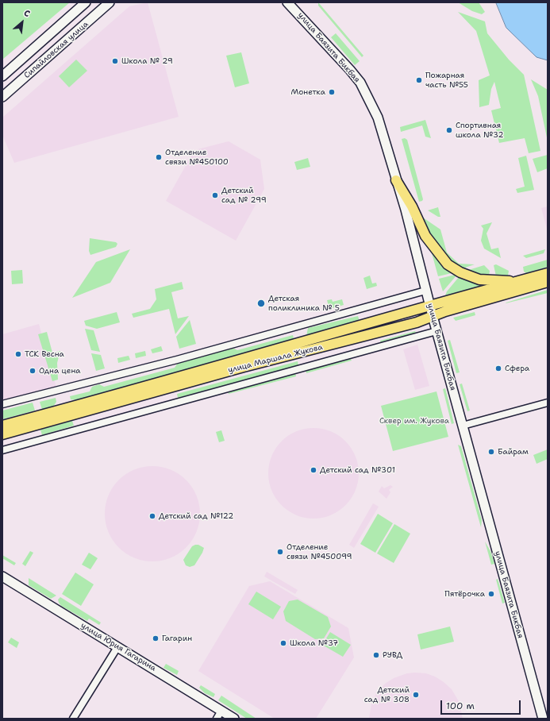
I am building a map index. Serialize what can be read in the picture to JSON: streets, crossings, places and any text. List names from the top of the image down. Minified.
{"streets":{"main road":["улица Баязита Бикбая","Сипайловская улица","улица Маршала Жукова","улица Юрия Гагарина"]},"crossings":[["улица Баязита Бикбая","улица Маршала Жукова"]],"parks":["Сквер им. Жукова"],"places":["Школа № 29","Пожарная часть №55","Монетка","Спортивная школа №32","Отделение связи №450100","Детский сад № 299","Детская поликлиника № 5","ТСК Весна","Сфера","Одна цена","Байрам","Детский сад №301","Детский сад №122","Отделение связи №450099","Пятёрочка","Гагарин","Школа №37","РУВД","Детский сад № 308"],"scale_bar":"100 m","north":"top right"}
